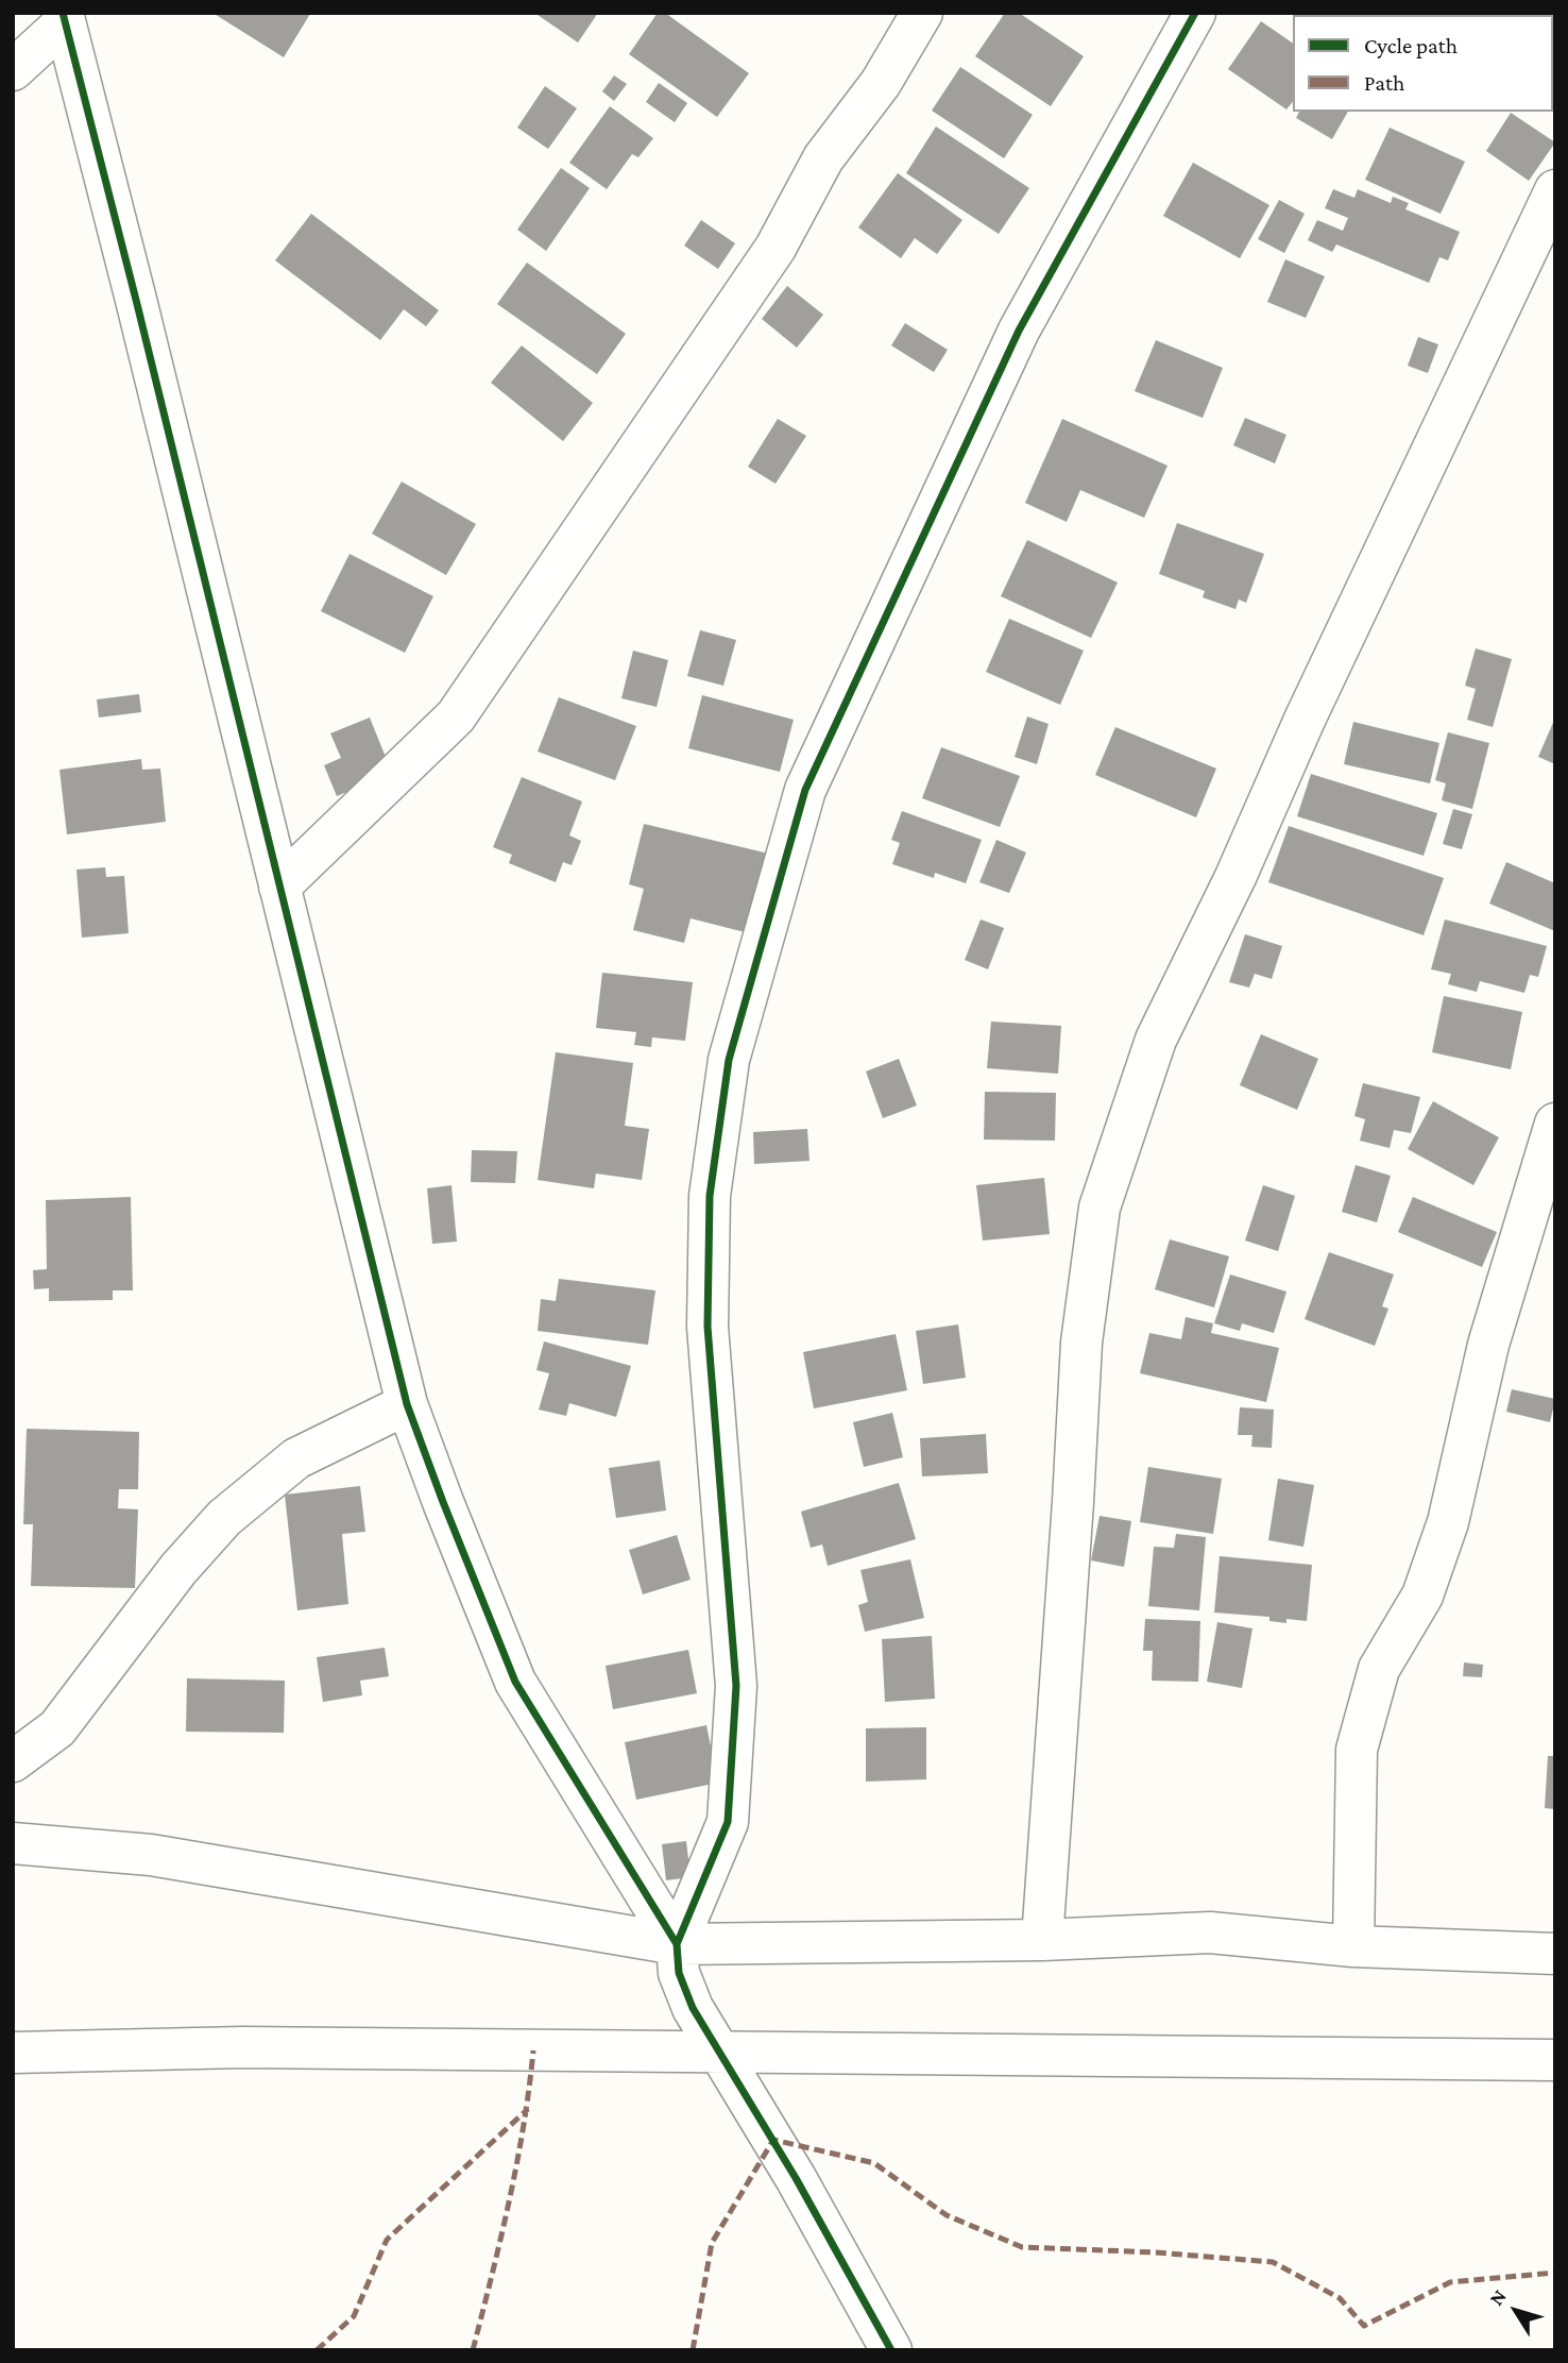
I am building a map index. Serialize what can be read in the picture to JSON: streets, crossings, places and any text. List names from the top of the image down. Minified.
{"legend":["Cycle path","Path"],"north":"top left"}
